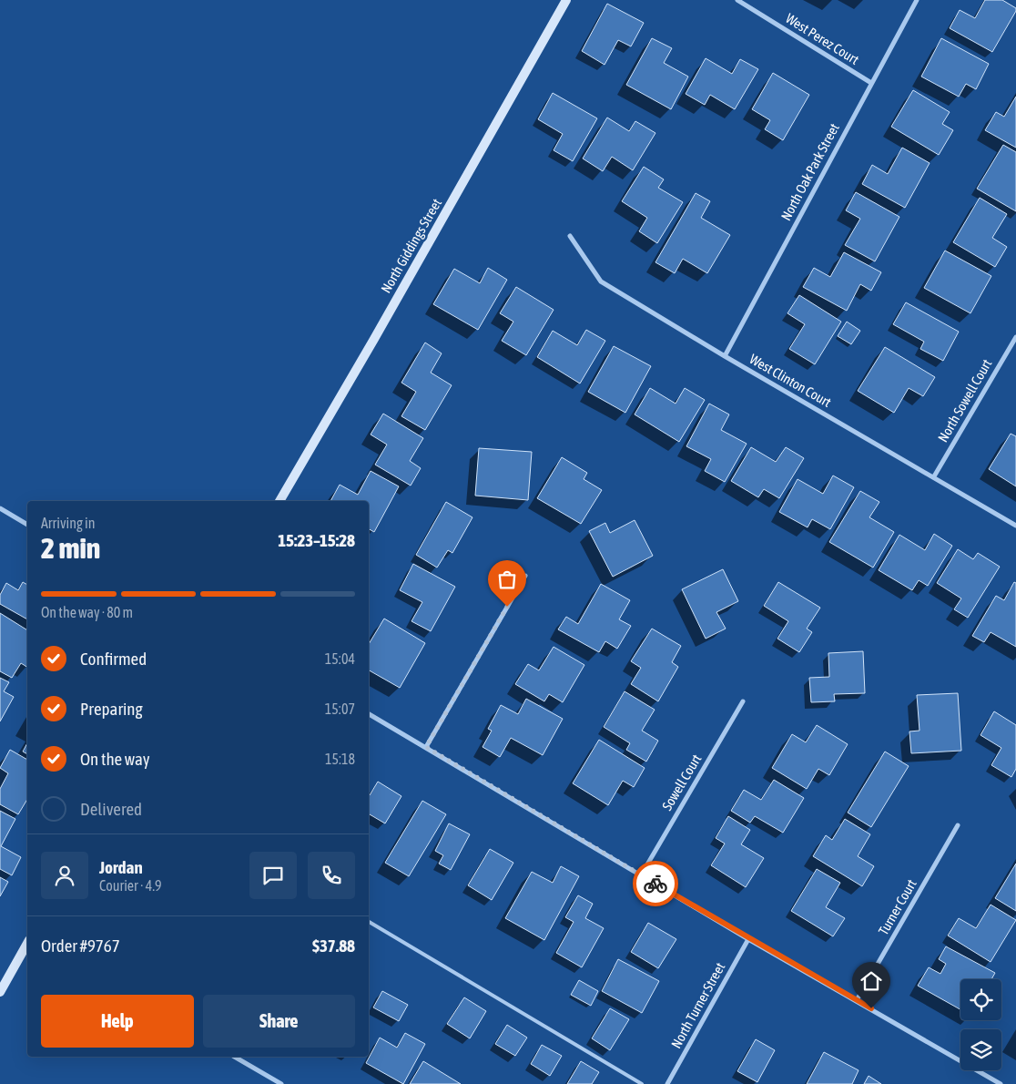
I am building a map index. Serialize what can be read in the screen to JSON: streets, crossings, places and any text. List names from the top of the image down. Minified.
{"streets":{"street":["West Perez Court","North Oak Park Street","North Giddings Street","West Clinton Court","North Sowell Court","Sowell Court","Turner Court","North Turner Street"]},"crossings":[["West Perez Court","North Oak Park Street"],["North Oak Park Street","West Clinton Court"],["West Clinton Court","North Sowell Court"]],"page":{"heading":["2 min","Arriving in","15:23–15:28"],"panel":["Jordan","Courier · 4.9","Order #9767","$37.88"],"bar":"On the way · 80 m","list":[["Confirmed","15:04"],["Preparing","15:07"],["On the way","15:18"],"Delivered"],"buttons":["Help","Share"]}}
